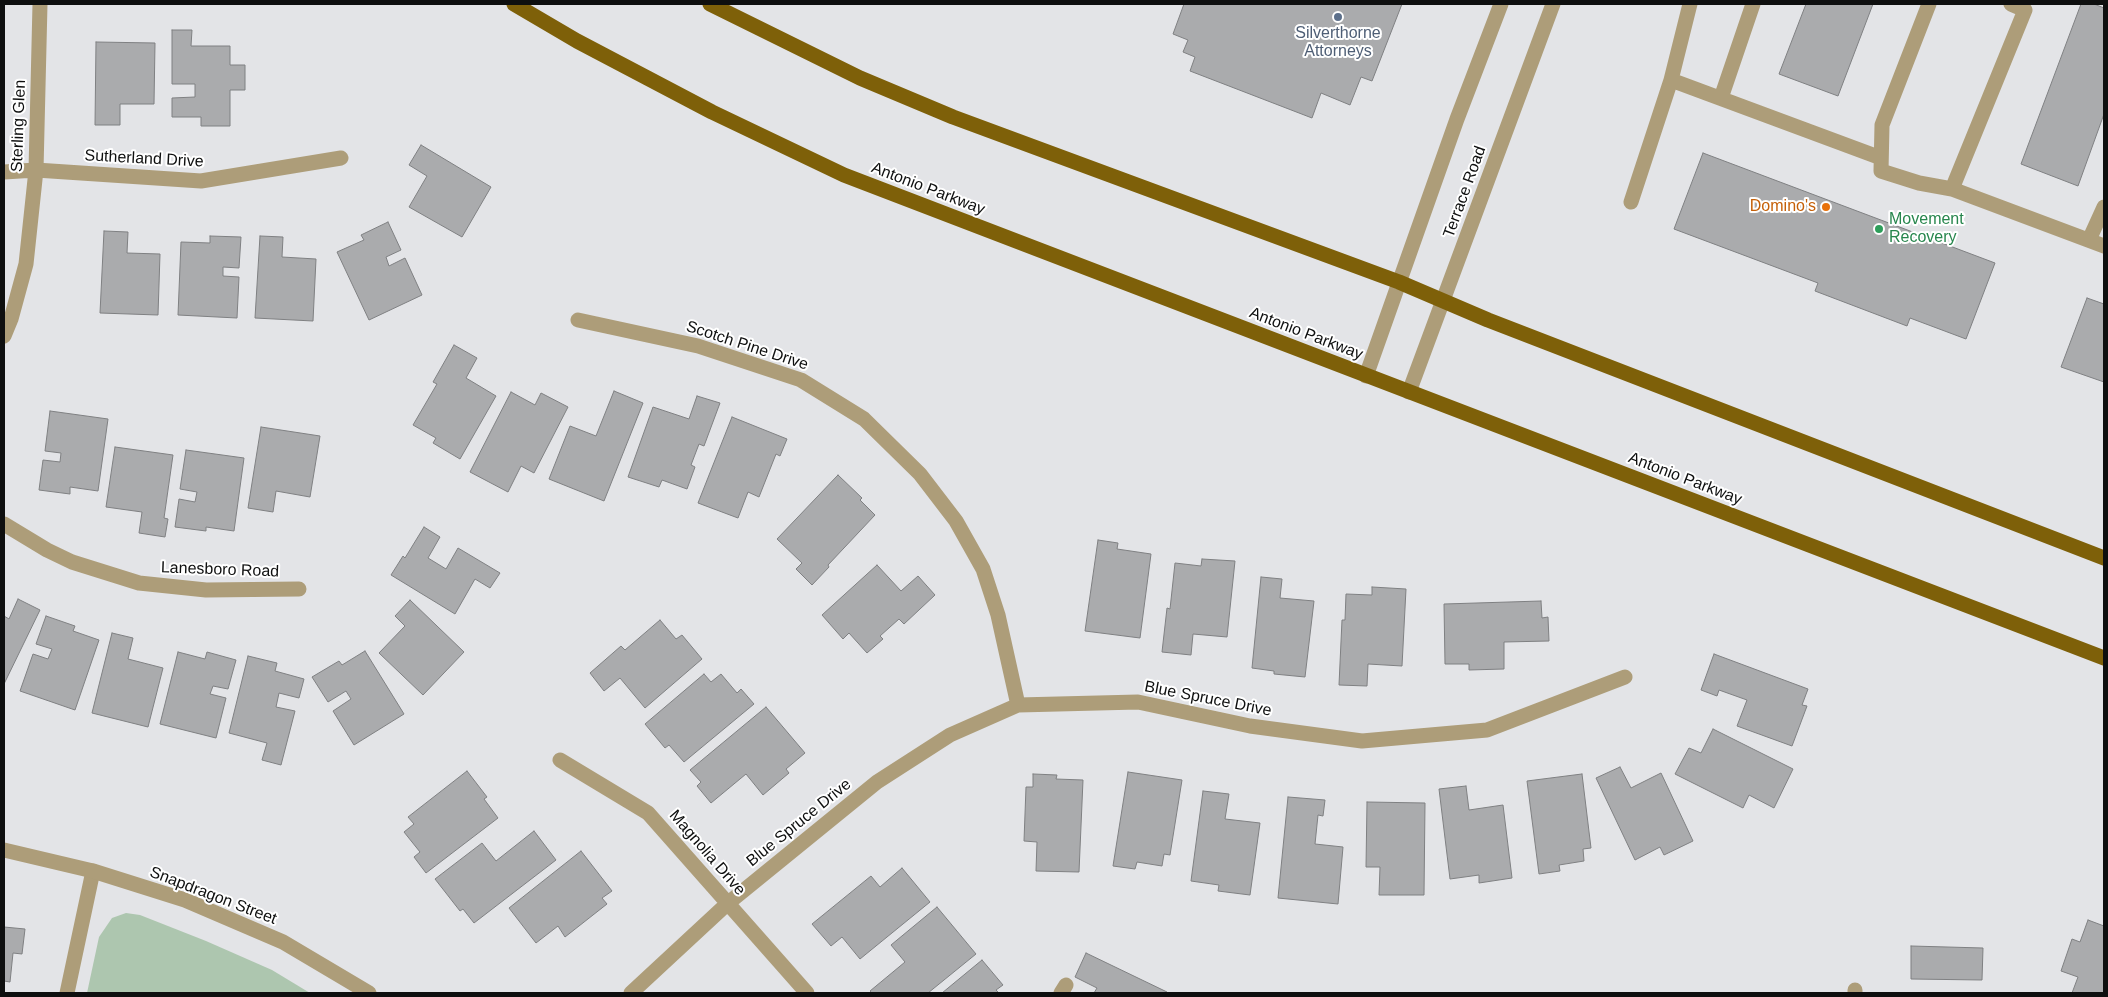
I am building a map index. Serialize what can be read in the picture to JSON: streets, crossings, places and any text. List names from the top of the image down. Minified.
{"streets":{"main road":["Antonio Parkway"],"street":["Sterling Glen","Sutherland Drive","Terrace Road","Scotch Pine Drive","Lanesboro Road","Blue Spruce Drive","Magnolia Drive","Snapdragon Street"]},"crossings":[["Sterling Glen","Sutherland Drive"],["Antonio Parkway","Terrace Road"],["Scotch Pine Drive","Blue Spruce Drive"],["Blue Spruce Drive","Magnolia Drive"]],"places":["Silverthorne Attorneys","Domino's","Movement Recovery"]}
